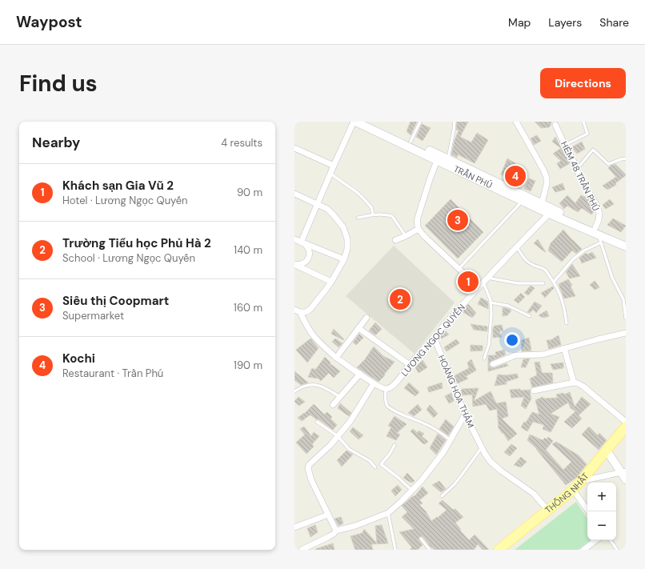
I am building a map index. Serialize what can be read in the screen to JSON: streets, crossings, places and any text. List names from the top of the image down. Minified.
{"streets":{"main road":["TRẦN PHÚ","THỐNG NHẤT"],"street":["HẺM 48 TRẦN PHÚ","LƯƠNG NGỌC QUYẾN","HOÀNG HOA THÁM"]},"crossings":[["HẺM 48 TRẦN PHÚ","TRẦN PHÚ"],["TRẦN PHÚ","LƯƠNG NGỌC QUYẾN"],["LƯƠNG NGỌC QUYẾN","HOÀNG HOA THÁM"],["HOÀNG HOA THÁM","THỐNG NHẤT"]],"page":{"header":"Waypost","nav":["Map","Layers","Share"],"buttons":"Directions","title":"Find us","heading":["Nearby","4 results"],"list":[{"mark":"1","name":"Khách sạn Gia Vũ 2","note":"Hotel · Lương Ngọc Quyến","value":"90 m"},{"mark":"2","name":"Trường Tiểu học Phủ Hà 2","note":"School · Lương Ngọc Quyến","value":"140 m"},{"mark":"3","name":"Siêu thị Coopmart","note":"Supermarket","value":"160 m"},{"mark":"4","name":"Kochi","note":"Restaurant · Trần Phú","value":"190 m"}],"pins":["4","3","1","2"],"map_buttons":["+","−"]}}
